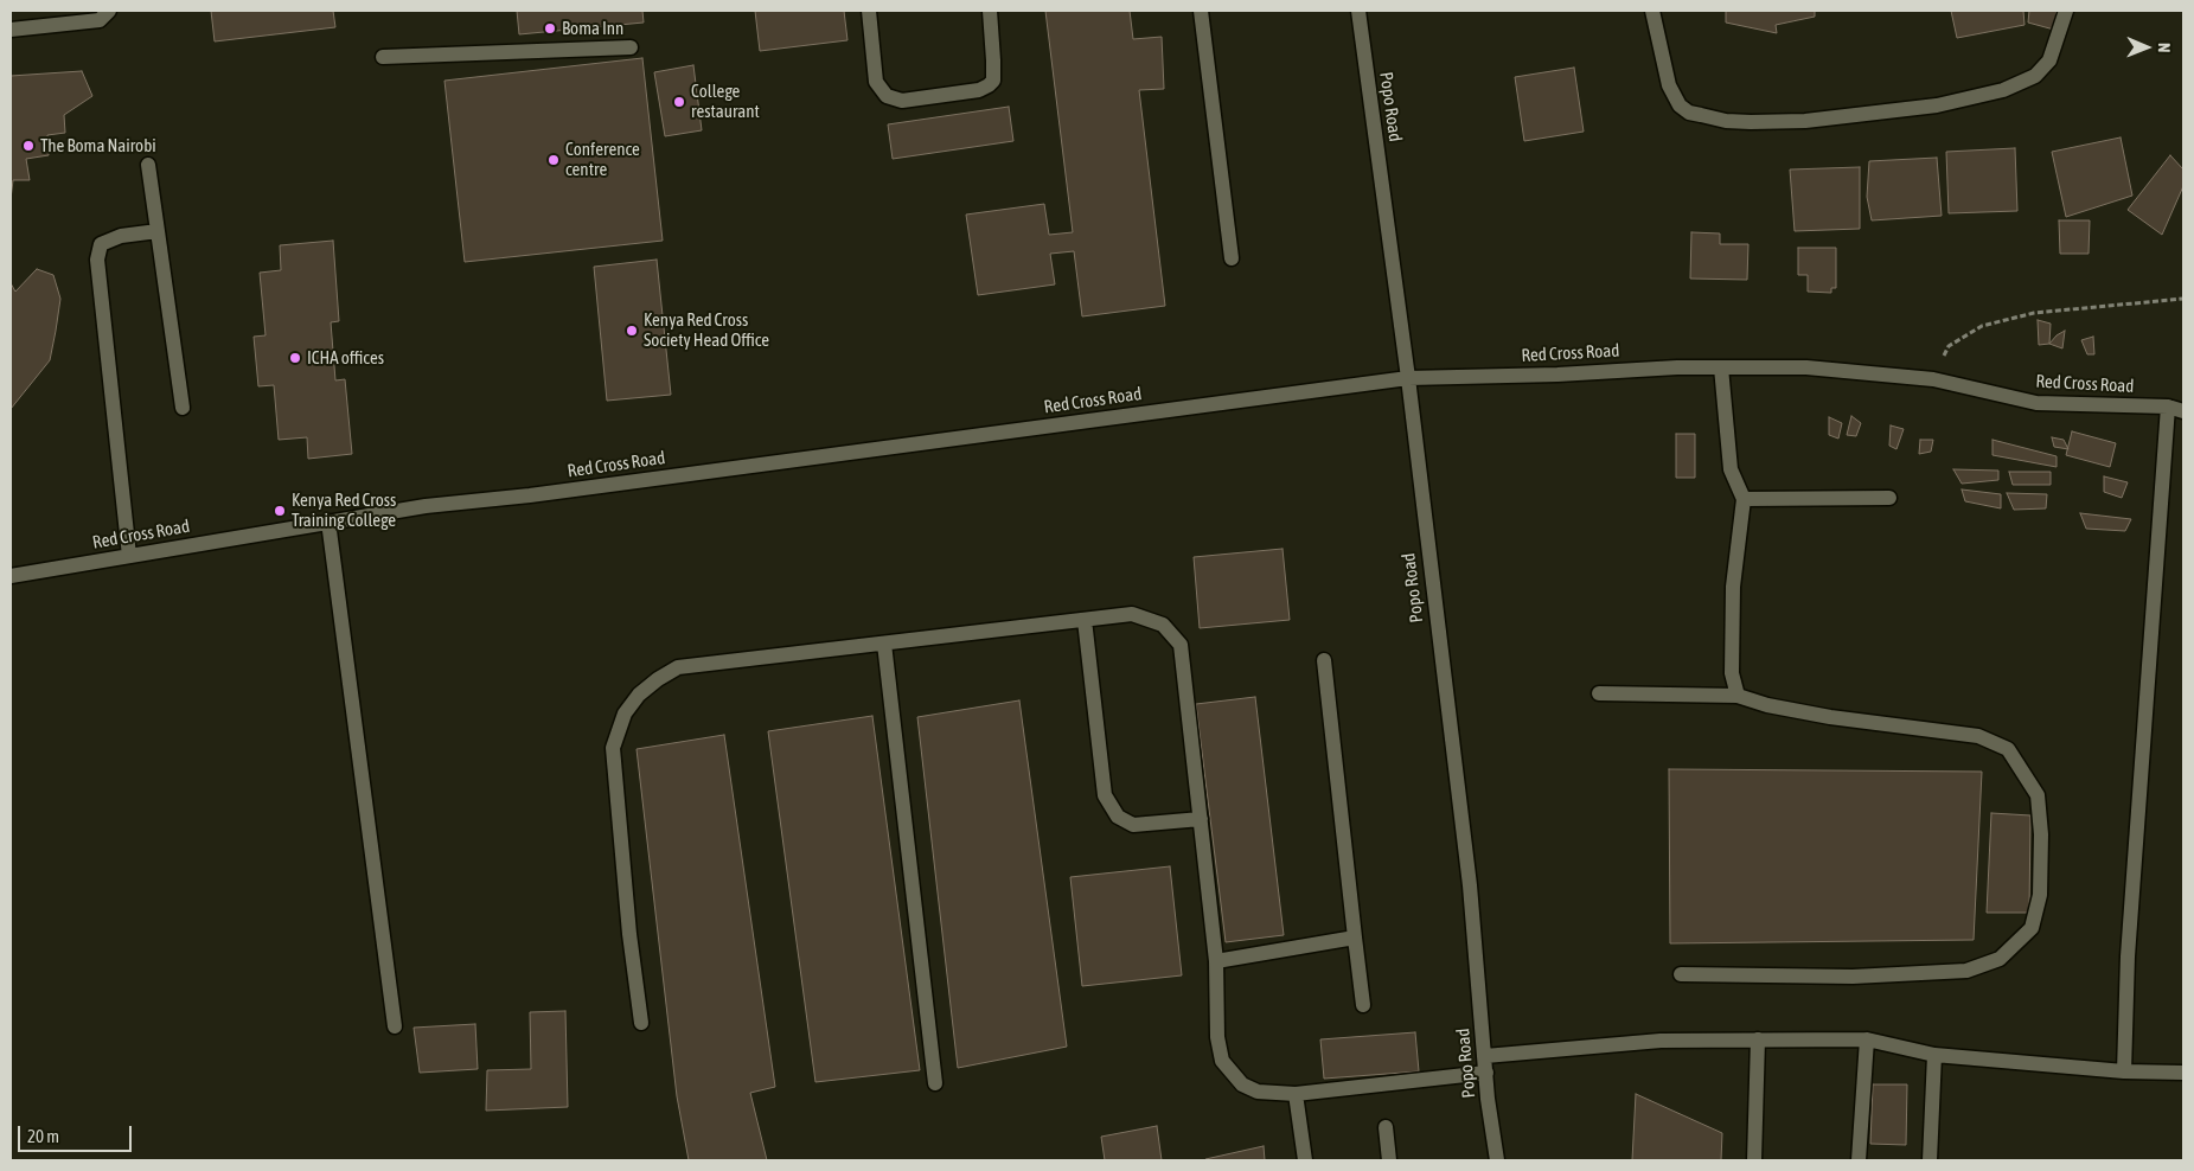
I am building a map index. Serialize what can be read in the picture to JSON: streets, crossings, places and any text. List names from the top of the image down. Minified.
{"streets":{"street":["Popo Road","Red Cross Road"]},"crossings":[["Popo Road","Red Cross Road"]],"places":["Boma Inn","College restaurant","The Boma Nairobi","Conference centre","Kenya Red Cross Society Head Office","ICHA offices","Kenya Red Cross Training College"],"scale_bar":"20 m","north":"right"}
